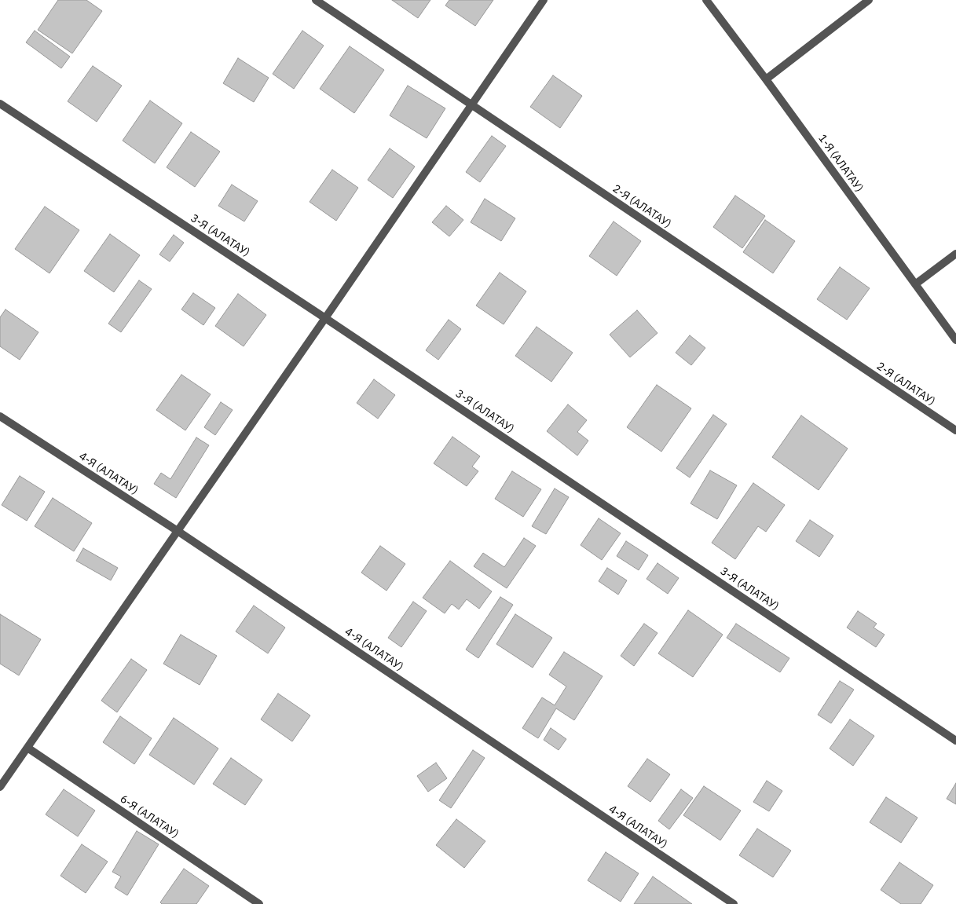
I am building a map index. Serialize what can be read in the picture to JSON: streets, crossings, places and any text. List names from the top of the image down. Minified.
{"streets":{"street":["1-Я (АЛАТАУ)","2-Я (АЛАТАУ)","3-Я (АЛАТАУ)","4-Я (АЛАТАУ)","6-Я (АЛАТАУ)"]}}
